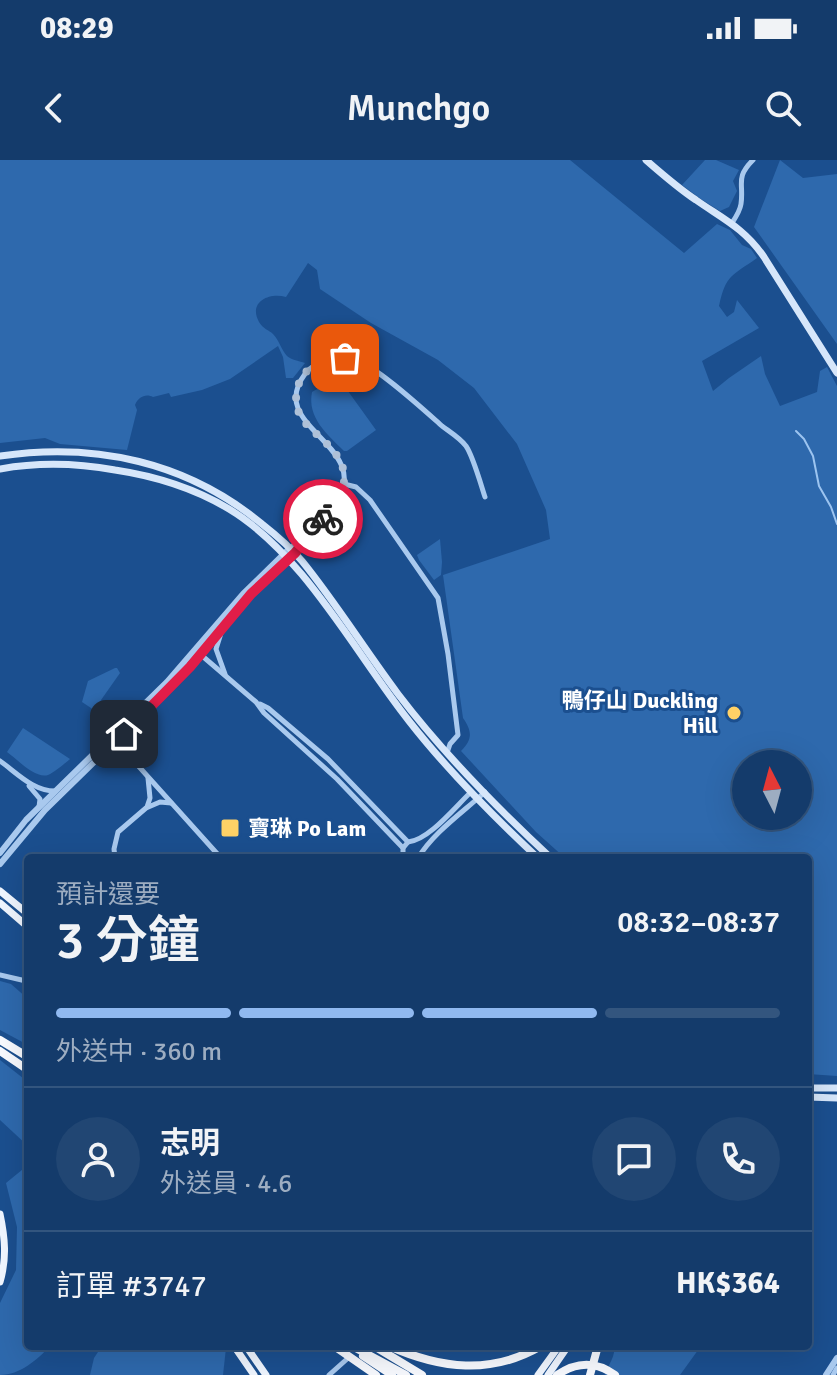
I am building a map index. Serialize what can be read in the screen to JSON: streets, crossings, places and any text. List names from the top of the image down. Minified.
{"places":{"other":["鴨仔山 Duckling Hill"],"transit":["寶琳 Po Lam"]},"north":"top","page":{"status":"08:29","header":"Munchgo","heading":["3 分鐘","預計還要","08:32–08:37"],"panel":["志明","外送員 · 4.6","訂單 #3747","HK$364"],"bar":"外送中 · 360 m"}}
